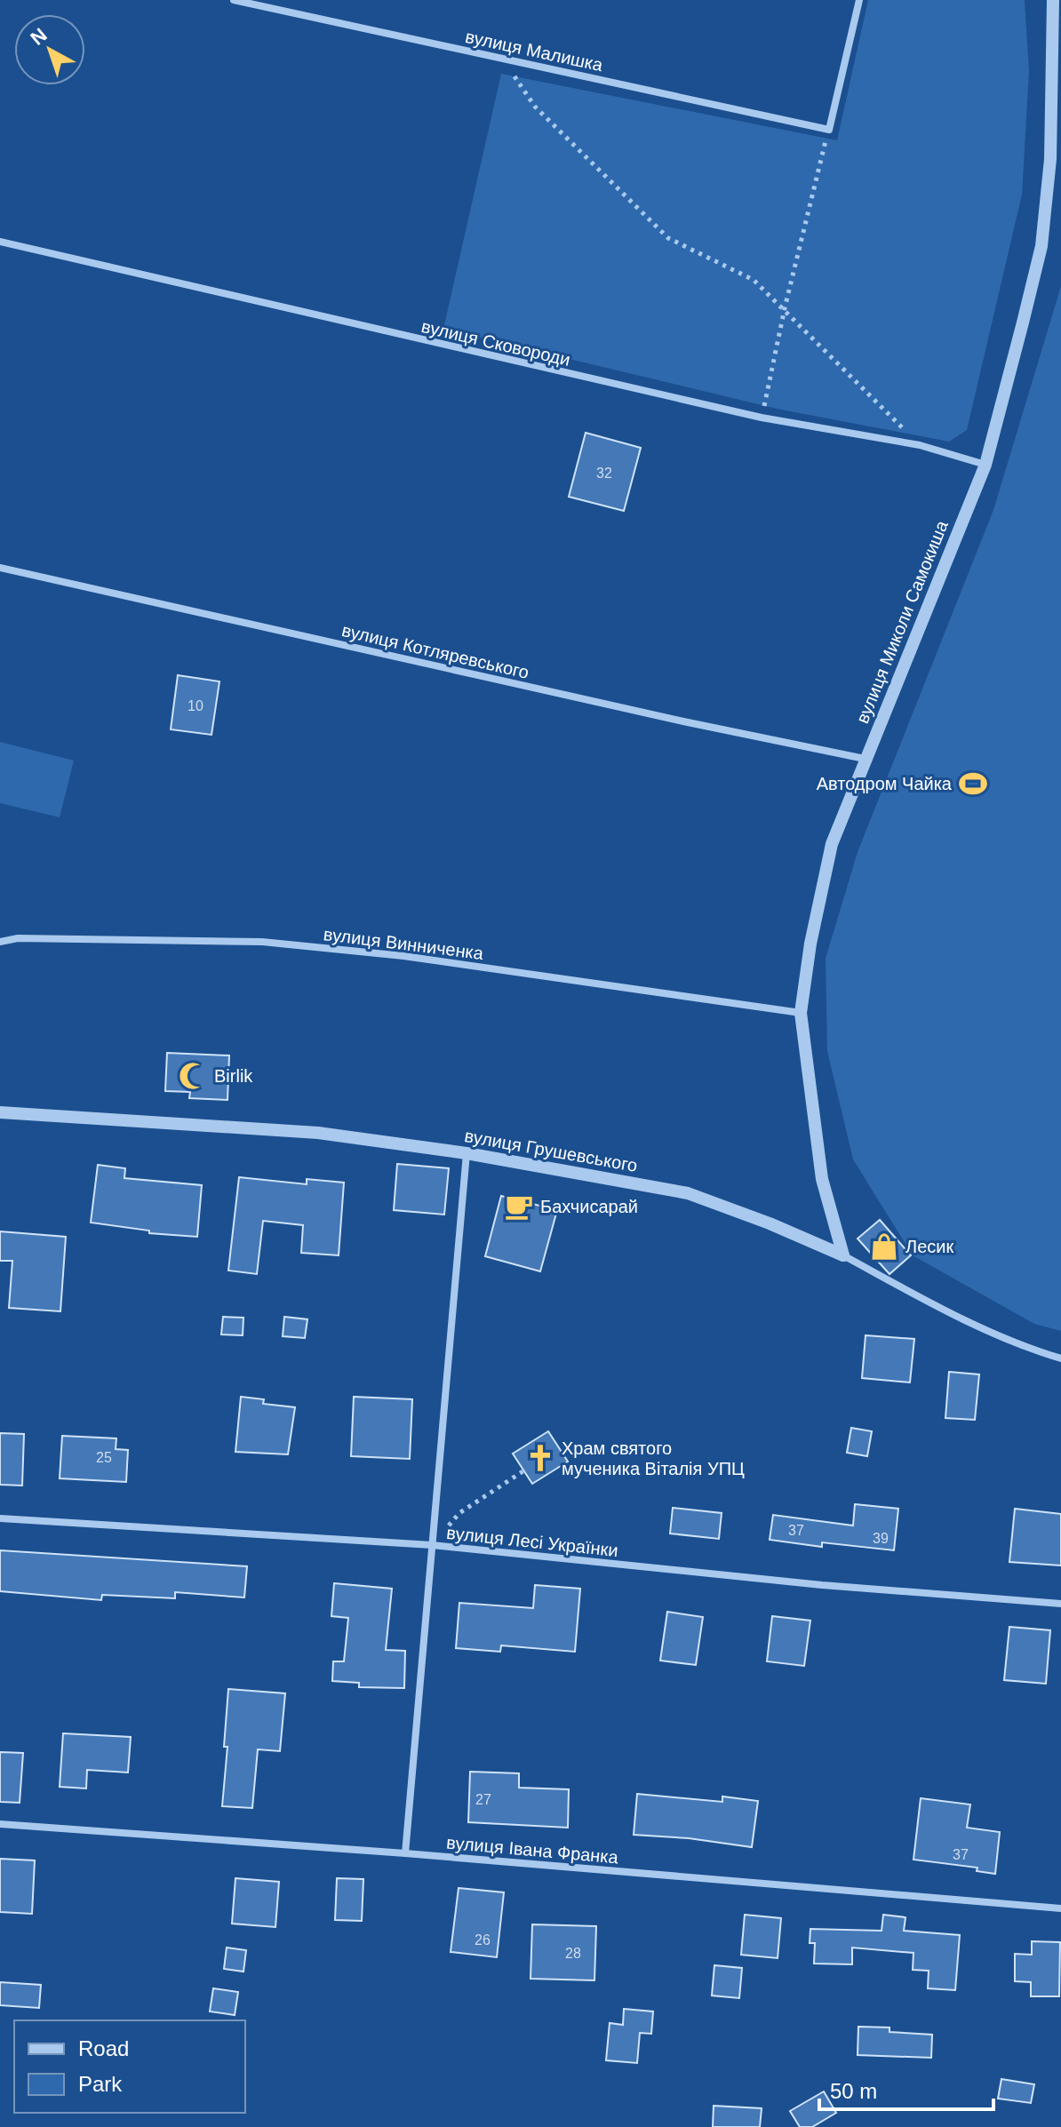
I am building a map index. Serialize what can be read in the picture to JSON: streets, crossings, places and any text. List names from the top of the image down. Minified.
{"streets":{"street":["вулиця Малишка","вулиця Сковороди","вулиця Миколи Самокиша","вулиця Котляревського","вулиця Винниченка","вулиця Грушевського","вулиця Лесі Українки","вулиця Івана Франка"]},"crossings":[["вулиця Сковороди","вулиця Миколи Самокиша"],["вулиця Миколи Самокиша","вулиця Котляревського"],["вулиця Миколи Самокиша","вулиця Винниченка"],["вулиця Миколи Самокиша","вулиця Грушевського"]],"places":{"sports":["Автодром Чайка"],"mosque":["Birlik"],"cafe":["Бахчисарай"],"shop":["Лесик"],"church":["Храм святого мученика Віталія УПЦ"]},"house_numbers":["32","10","25","37","39","27","37","26","28"],"legend":["Road","Park"],"scale_bar":"50 m","north":"top left"}
